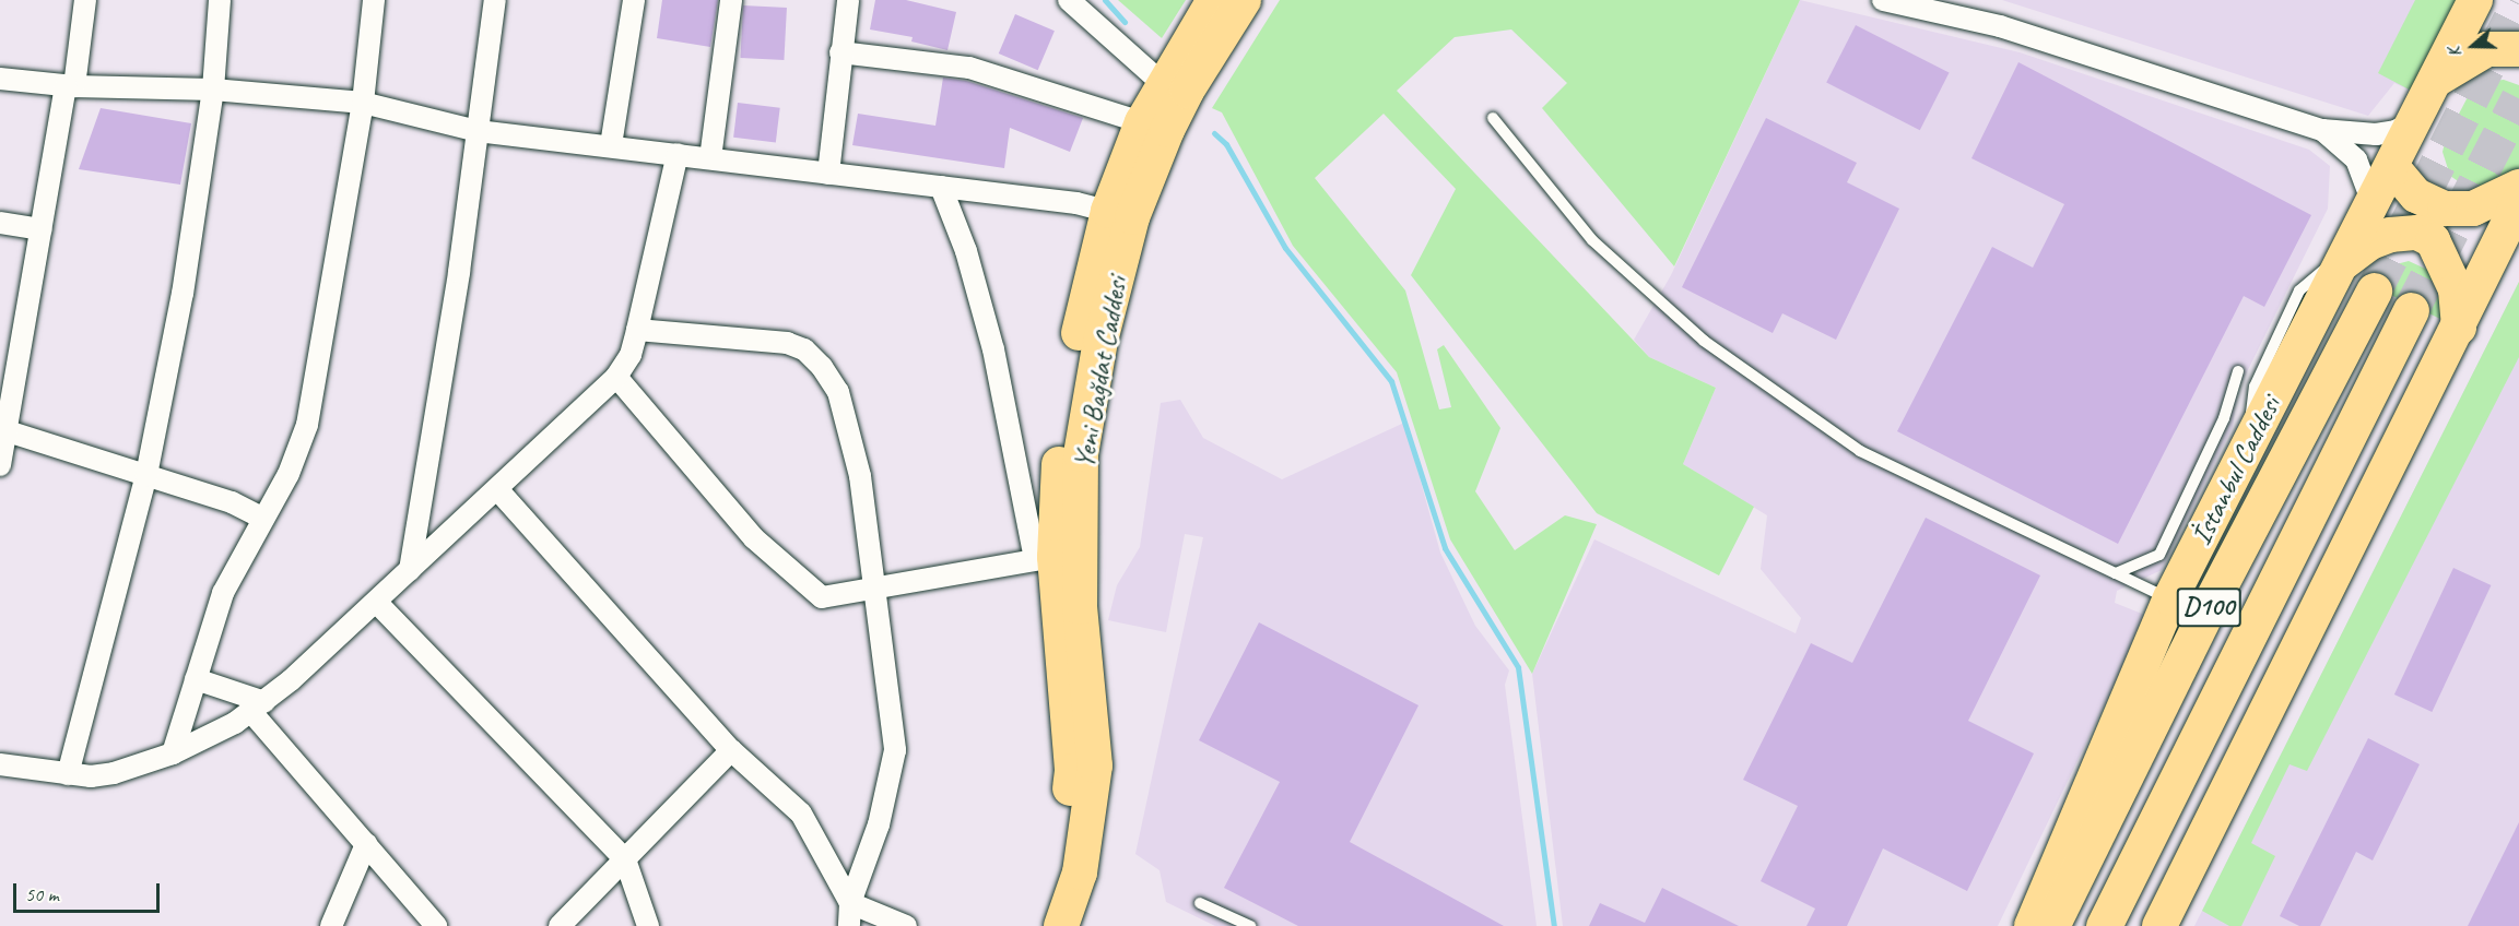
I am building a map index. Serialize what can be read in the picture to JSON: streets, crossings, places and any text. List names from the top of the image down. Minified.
{"streets":{"highway":["D100"],"main road":["Yeni Bağdat Caddesi","İstanbul Caddesi"]},"scale_bar":"50 m","north":"left"}
